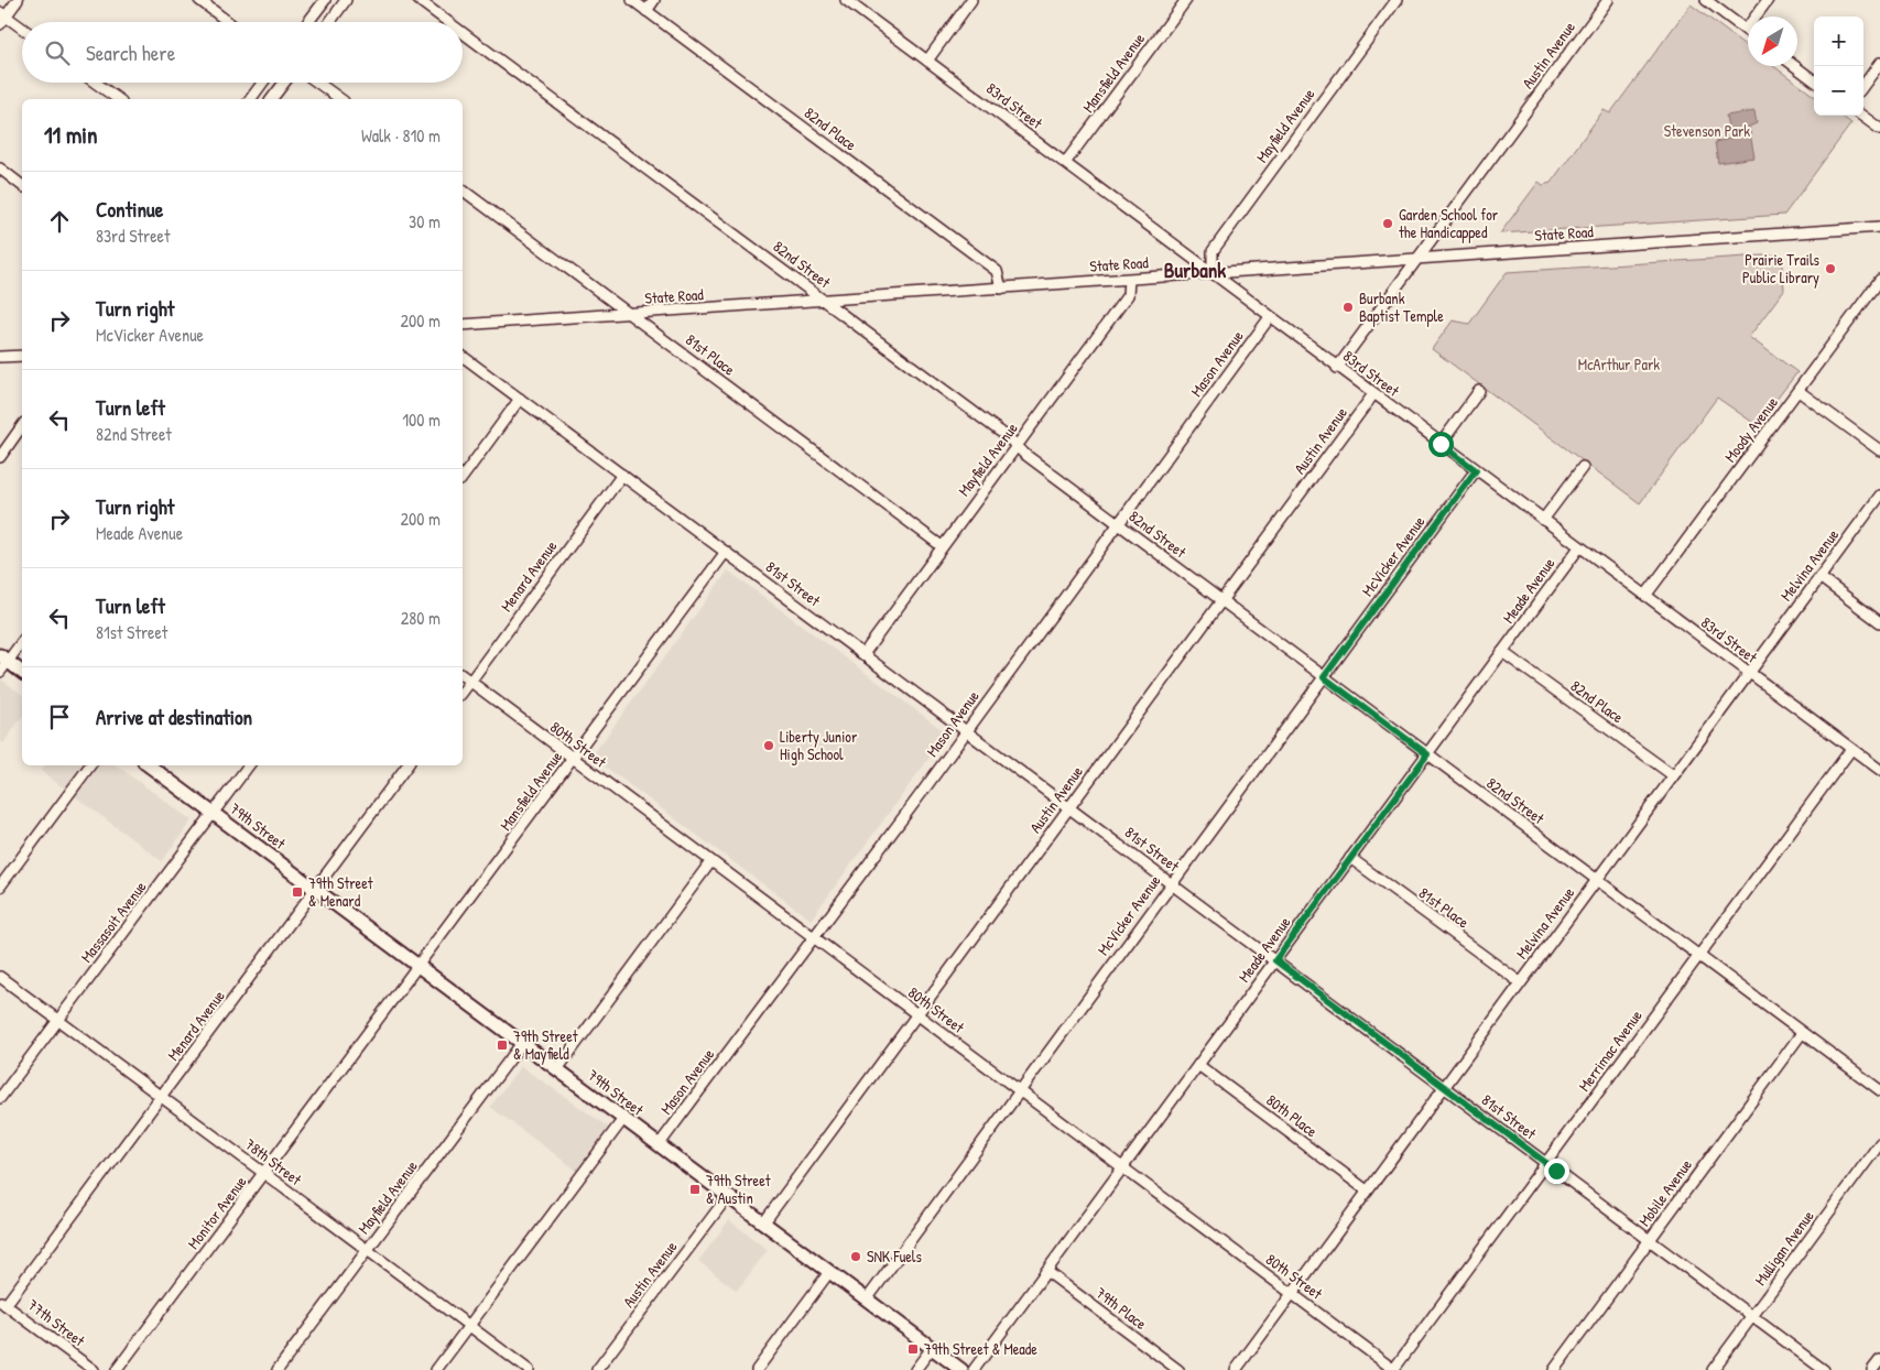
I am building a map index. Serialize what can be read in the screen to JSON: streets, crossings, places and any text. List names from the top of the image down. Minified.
{"streets":{"main road":["79th Street"],"street":["Austin Avenue","Mansfield Avenue","83rd Street","Mayfield Avenue","82nd Place","State Road","82nd Street","81st Place","Mason Avenue","Moody Avenue","McVicker Avenue","Melvina Avenue","Menard Avenue","81st Street","Meade Avenue","80th Street","Massasoit Avenue","Merrimac Avenue","80th Place","78th Street","Mobile Avenue","Monitor Avenue","Mulligan Avenue","79th Place","77th Street"]},"crossings":[["Austin Avenue","83rd Street"],["Austin Avenue","State Road"],["Austin Avenue","82nd Street"],["Austin Avenue","81st Street"],["Austin Avenue","80th Street"],["Austin Avenue","79th Street"],["Mansfield Avenue","83rd Street"],["Mansfield Avenue","81st Street"],["Mansfield Avenue","80th Street"],["Mansfield Avenue","79th Street"],["Mansfield Avenue","Monitor Avenue"],["83rd Street","Mayfield Avenue"],["83rd Street","State Road"],["83rd Street","Mason Avenue"],["83rd Street","Moody Avenue"],["83rd Street","McVicker Avenue"],["83rd Street","Melvina Avenue"],["83rd Street","Meade Avenue"],["83rd Street","Merrimac Avenue"],["Mayfield Avenue","State Road"],["Mayfield Avenue","82nd Street"],["Mayfield Avenue","81st Place"],["Mayfield Avenue","81st Street"],["Mayfield Avenue","79th Street"],["Mayfield Avenue","78th Street"],["82nd Place","State Road"],["82nd Place","Melvina Avenue"],["82nd Place","Meade Avenue"],["State Road","82nd Street"],["State Road","81st Place"],["82nd Street","Mason Avenue"],["82nd Street","McVicker Avenue"],["82nd Street","Melvina Avenue"],["82nd Street","Meade Avenue"],["82nd Street","Merrimac Avenue"],["82nd Street","Mobile Avenue"],["81st Place","Melvina Avenue"],["81st Place","Meade Avenue"],["Mason Avenue","81st Street"],["Mason Avenue","80th Street"],["Mason Avenue","79th Street"],["McVicker Avenue","81st Street"],["McVicker Avenue","80th Street"],["McVicker Avenue","79th Street"],["Melvina Avenue","81st Street"],["Melvina Avenue","80th Street"],["Melvina Avenue","80th Place"],["Menard Avenue","81st Street"],["Menard Avenue","80th Street"],["Menard Avenue","79th Street"],["Menard Avenue","78th Street"],["Menard Avenue","77th Street"],["81st Street","Meade Avenue"],["81st Street","Merrimac Avenue"],["81st Street","Mobile Avenue"],["81st Street","Mulligan Avenue"],["Meade Avenue","80th Street"],["Meade Avenue","80th Place"],["Meade Avenue","79th Place"],["80th Street","Merrimac Avenue"],["79th Street","Massasoit Avenue"],["79th Street","Monitor Avenue"],["Massasoit Avenue","78th Street"],["78th Street","Monitor Avenue"]],"districts":["Burbank"],"parks":["Stevenson Park","McArthur Park"],"places":{"other":["Garden School for the Handicapped","Prairie Trails Public Library","Burbank Baptist Temple","Liberty Junior High School","SNK Fuels"],"transit":["79th Street & Menard","79th Street & Mayfield","79th Street & Austin","79th Street & Meade"]},"north":"bottom left","page":{"map_buttons":["+","−"],"search":"Search here","heading":["11 min","Walk · 810 m"],"list":[["Continue","83rd Street","30 m"],["Turn right","McVicker Avenue","200 m"],["Turn left","82nd Street","100 m"],["Turn right","Meade Avenue","200 m"],["Turn left","81st Street","280 m"],"Arrive at destination"]}}
